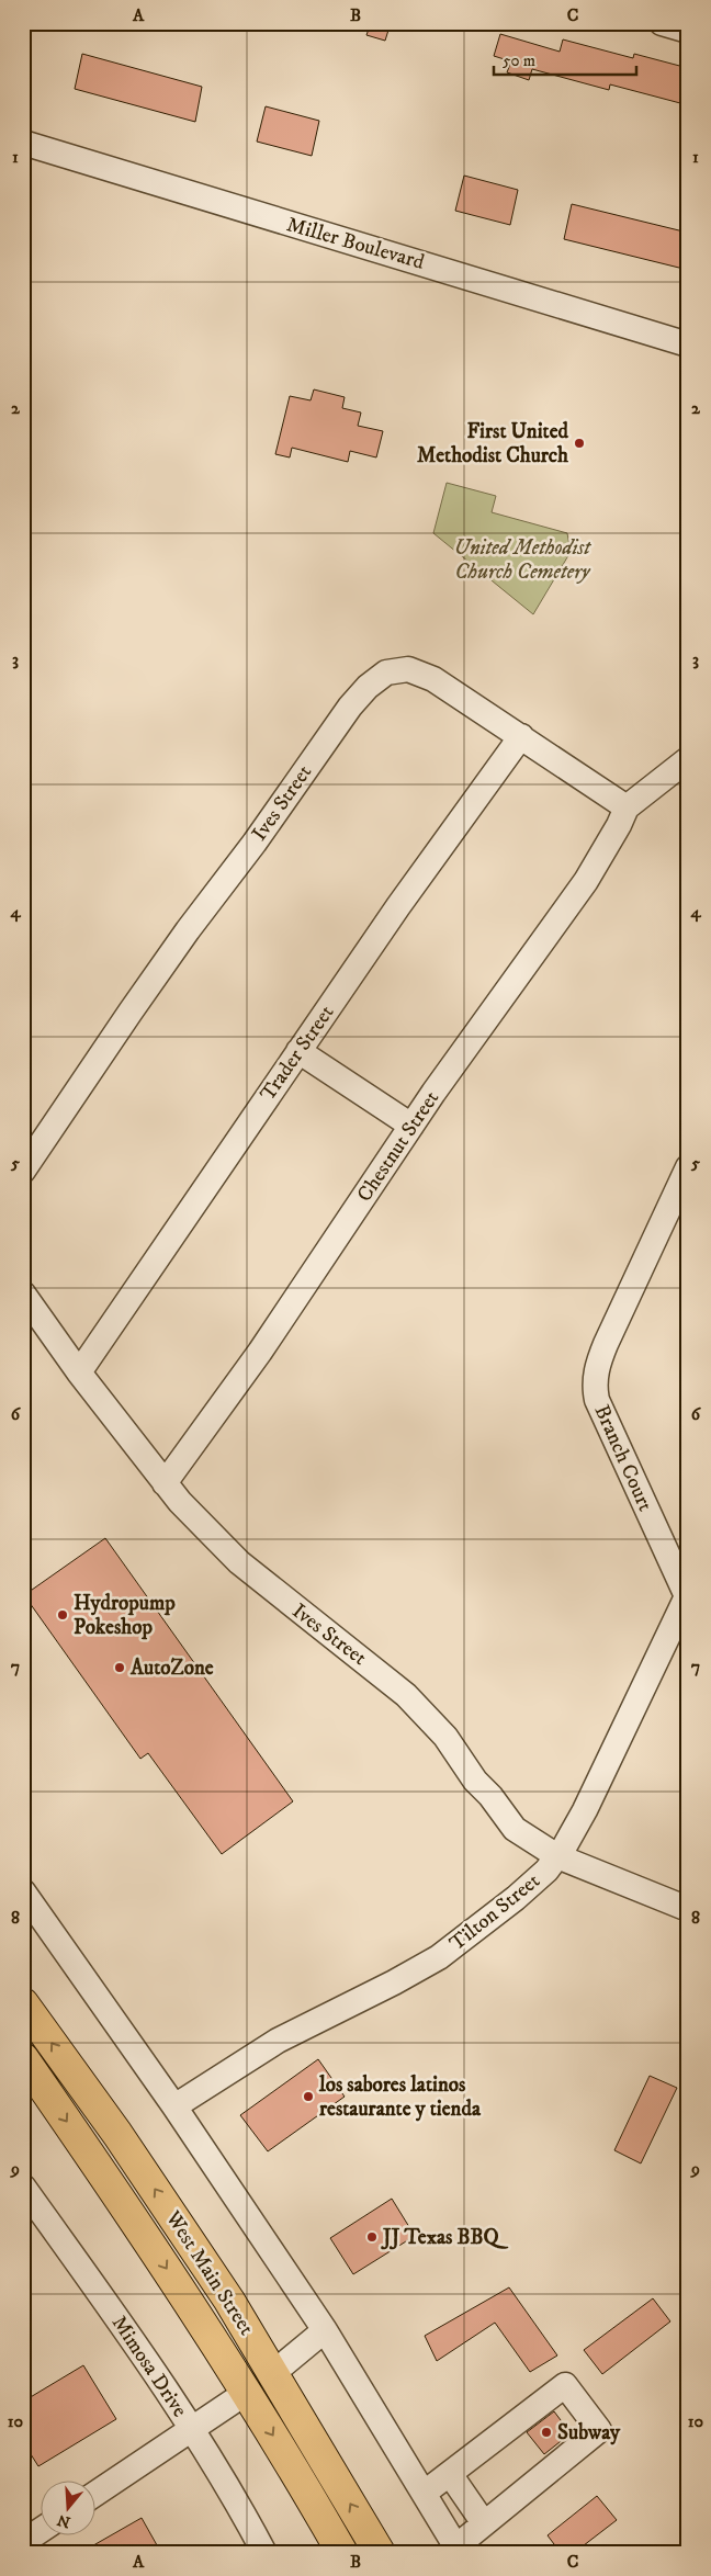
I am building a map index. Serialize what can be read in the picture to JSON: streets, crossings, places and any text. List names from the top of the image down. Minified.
{"streets":{"main road":["West Main Street"],"street":["Miller Boulevard","Ives Street","Trader Street","Chestnut Street","Branch Court","Tilton Street","Mimosa Drive"]},"crossings":[["Ives Street","Trader Street"],["Ives Street","Chestnut Street"],["Ives Street","Tilton Street"],["Branch Court","Tilton Street"]],"parks":["United Methodist Church Cemetery"],"places":["First United Methodist Church","Hydropump Pokeshop","AutoZone","los sabores latinos restaurante y tienda","JJ Texas BBQ","Subway"],"scale_bar":"50 m","north":"bottom","grid":{"columns":["A","B","C"],"rows":["1","2","3","4","5","6","7","8","9","10"]}}
